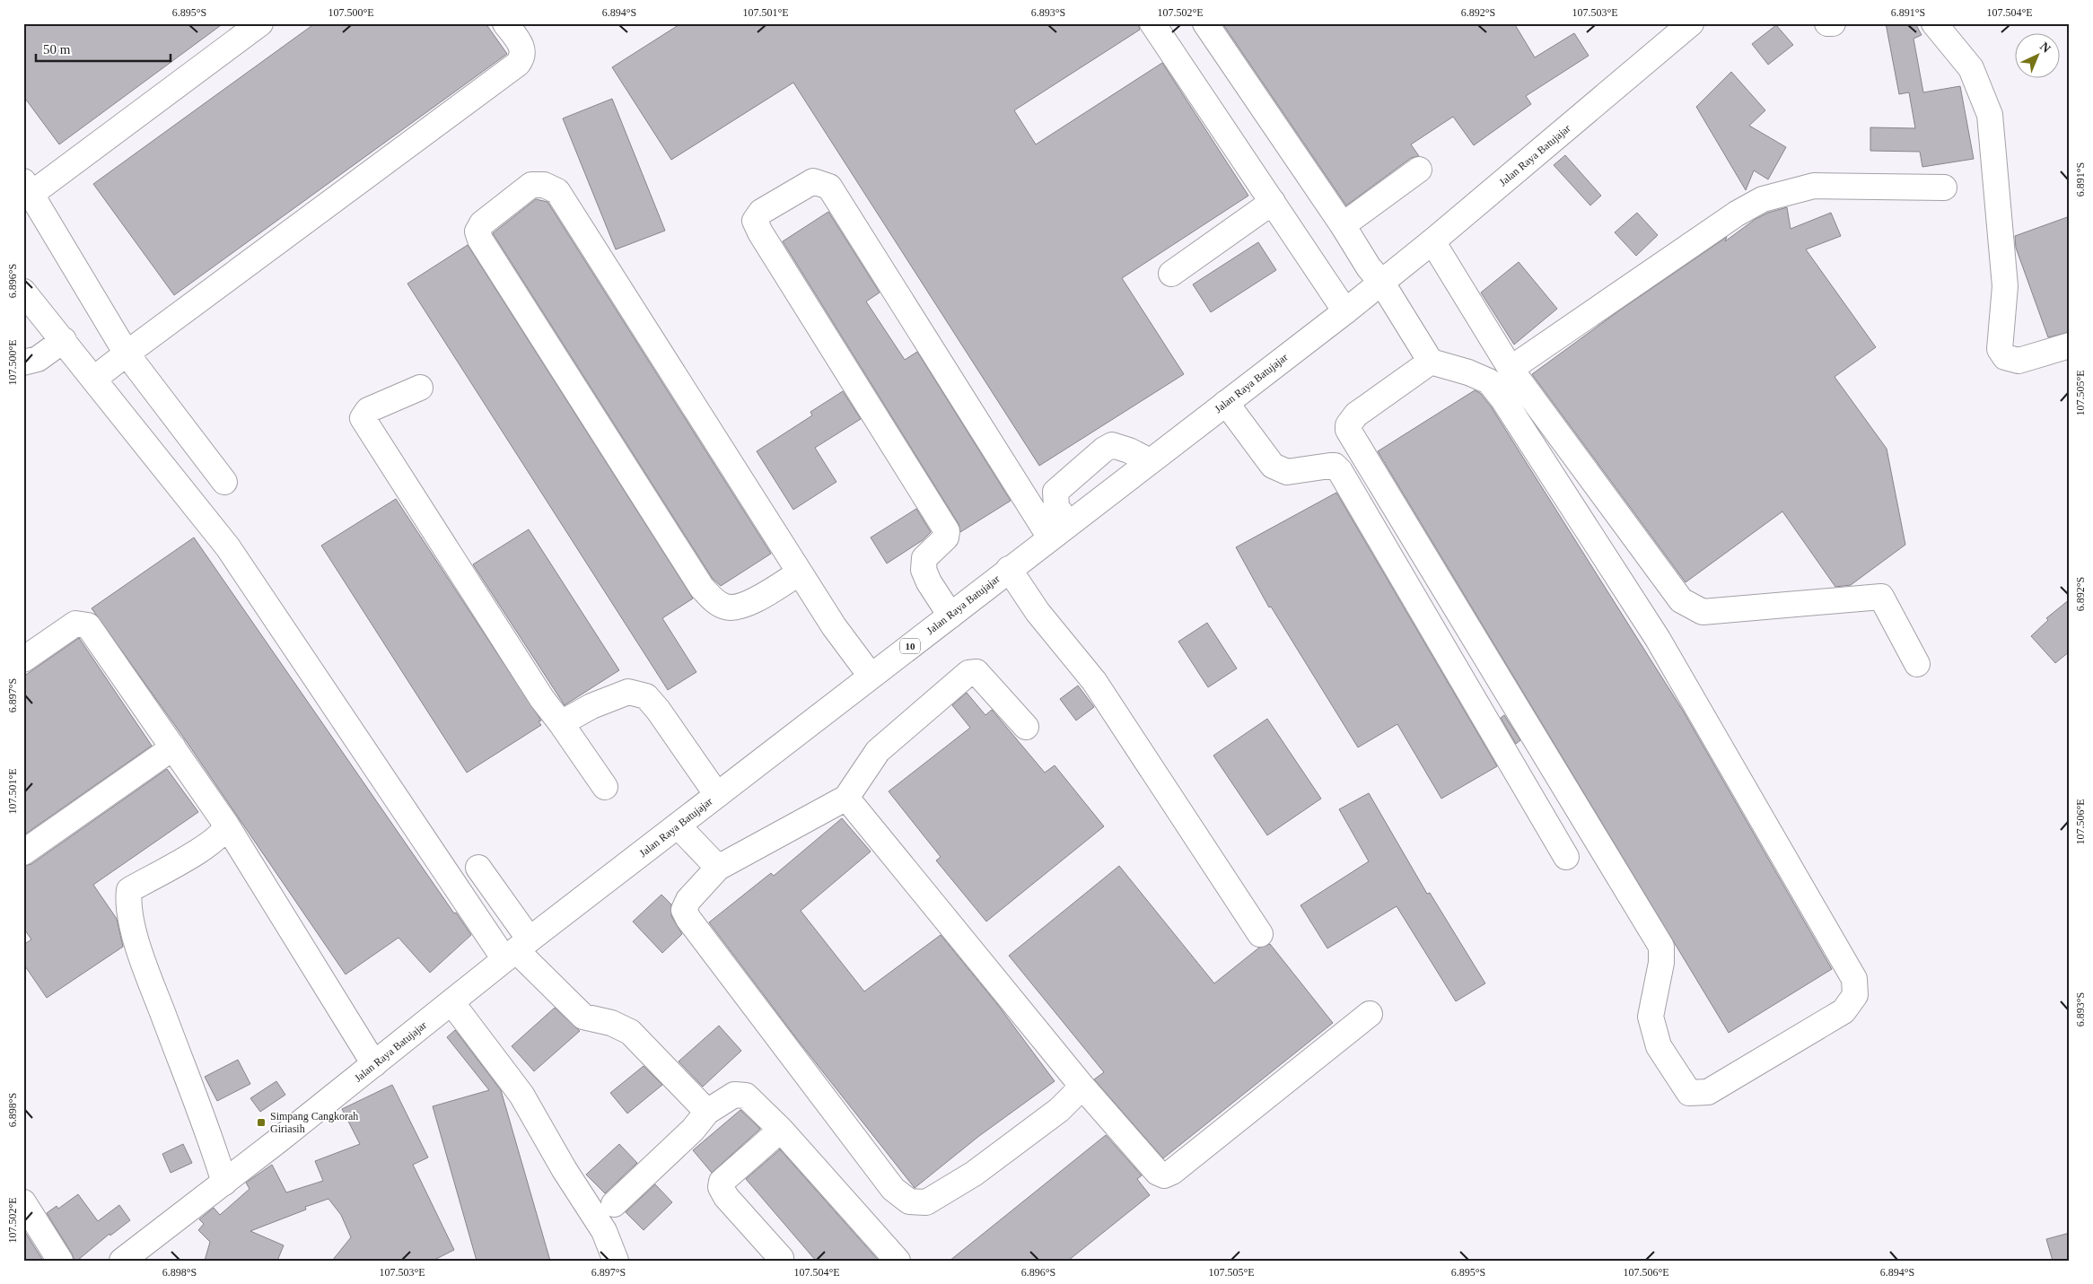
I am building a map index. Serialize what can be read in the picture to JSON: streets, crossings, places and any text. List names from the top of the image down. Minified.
{"streets":{"main road":["Jalan Raya Batujajar","10"]},"places":{"transit":["Simpang Cangkorah Giriasih"]},"scale_bar":"50 m","north":"top right","coordinates":["6.895°S","107.500°E","6.894°S","107.501°E","6.893°S","107.502°E","6.892°S","107.503°E","6.891°S","107.504°E","6.896°S","107.505°E","6.897°S","107.506°E","6.898°S"]}
